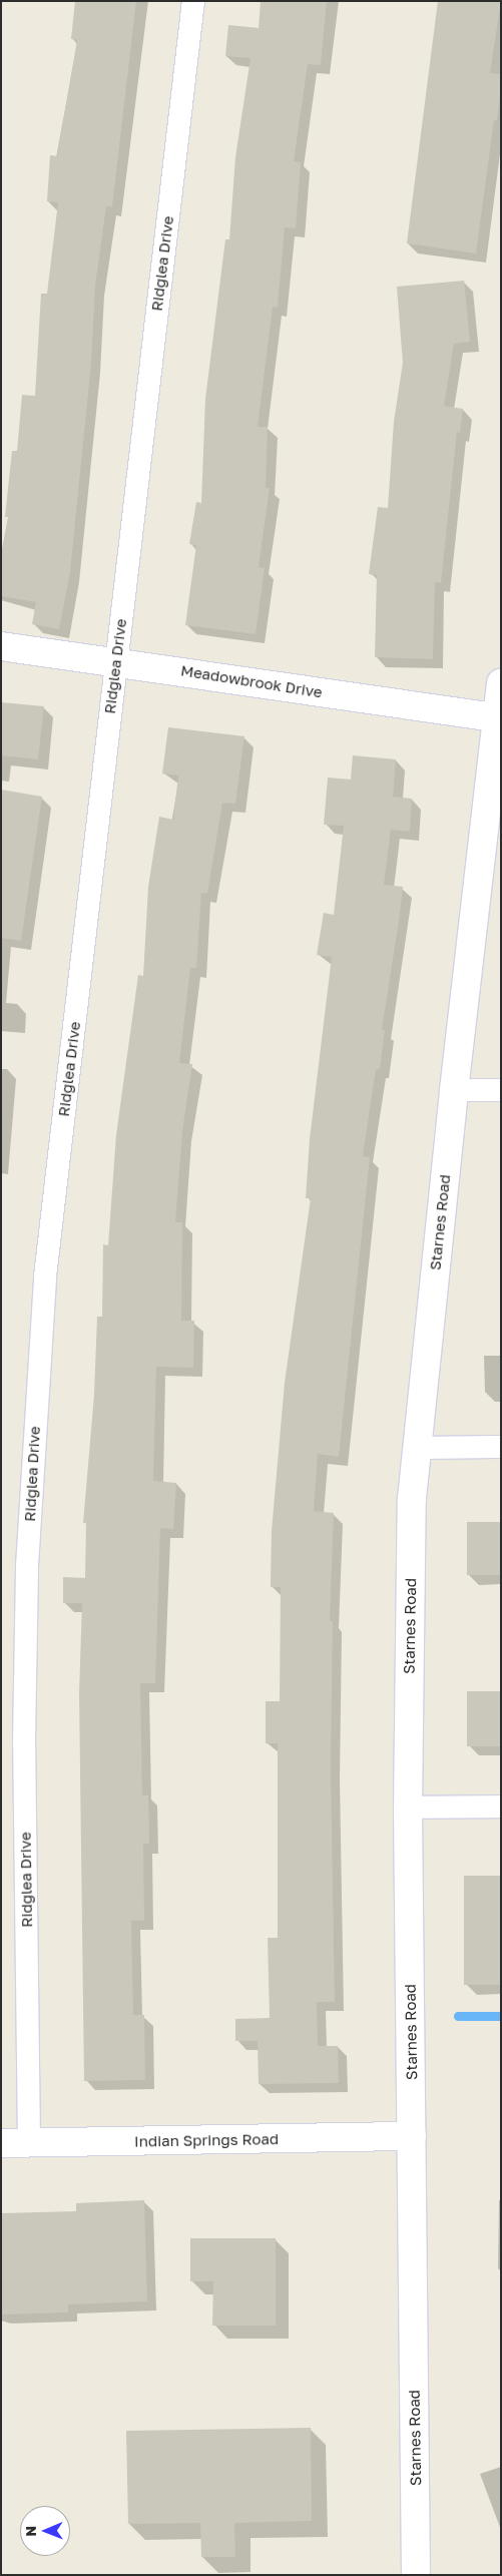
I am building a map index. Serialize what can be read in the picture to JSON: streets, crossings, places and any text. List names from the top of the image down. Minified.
{"streets":{"main road":["Meadowbrook Drive","Starnes Road","Indian Springs Road"],"street":["Ridglea Drive"]},"crossings":[["Ridglea Drive","Meadowbrook Drive"],["Ridglea Drive","Indian Springs Road"],["Meadowbrook Drive","Starnes Road"],["Starnes Road","Indian Springs Road"]],"north":"left"}
